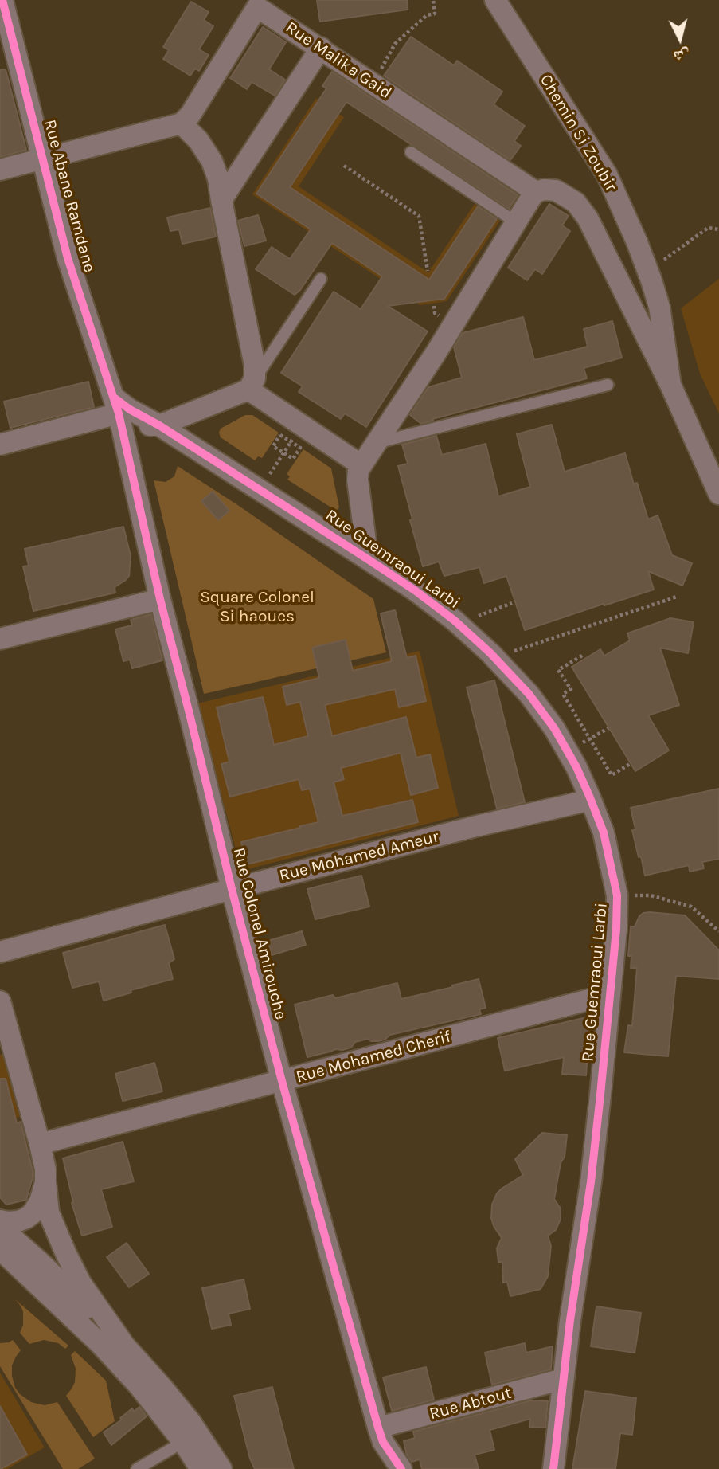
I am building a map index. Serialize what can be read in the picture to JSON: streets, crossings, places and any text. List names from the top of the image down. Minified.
{"streets":{"street":["Rue Malika Gaid","Chemin Si Zoubir","Rue Abane Ramdane","Rue Guemraoui Larbi","Rue Mohamed Ameur","Rue Colonel Amirouche","Rue Mohamed Cherif","Rue Abtout"]},"crossings":[["Rue Abane Ramdane","Rue Guemraoui Larbi"],["Rue Abane Ramdane","Rue Colonel Amirouche"],["Rue Guemraoui Larbi","Rue Mohamed Ameur"],["Rue Guemraoui Larbi","Rue Colonel Amirouche"],["Rue Guemraoui Larbi","Rue Mohamed Cherif"],["Rue Guemraoui Larbi","Rue Abtout"],["Rue Mohamed Ameur","Rue Colonel Amirouche"],["Rue Colonel Amirouche","Rue Mohamed Cherif"],["Rue Colonel Amirouche","Rue Abtout"]],"parks":["Square Colonel Si haoues"],"north":"bottom"}
